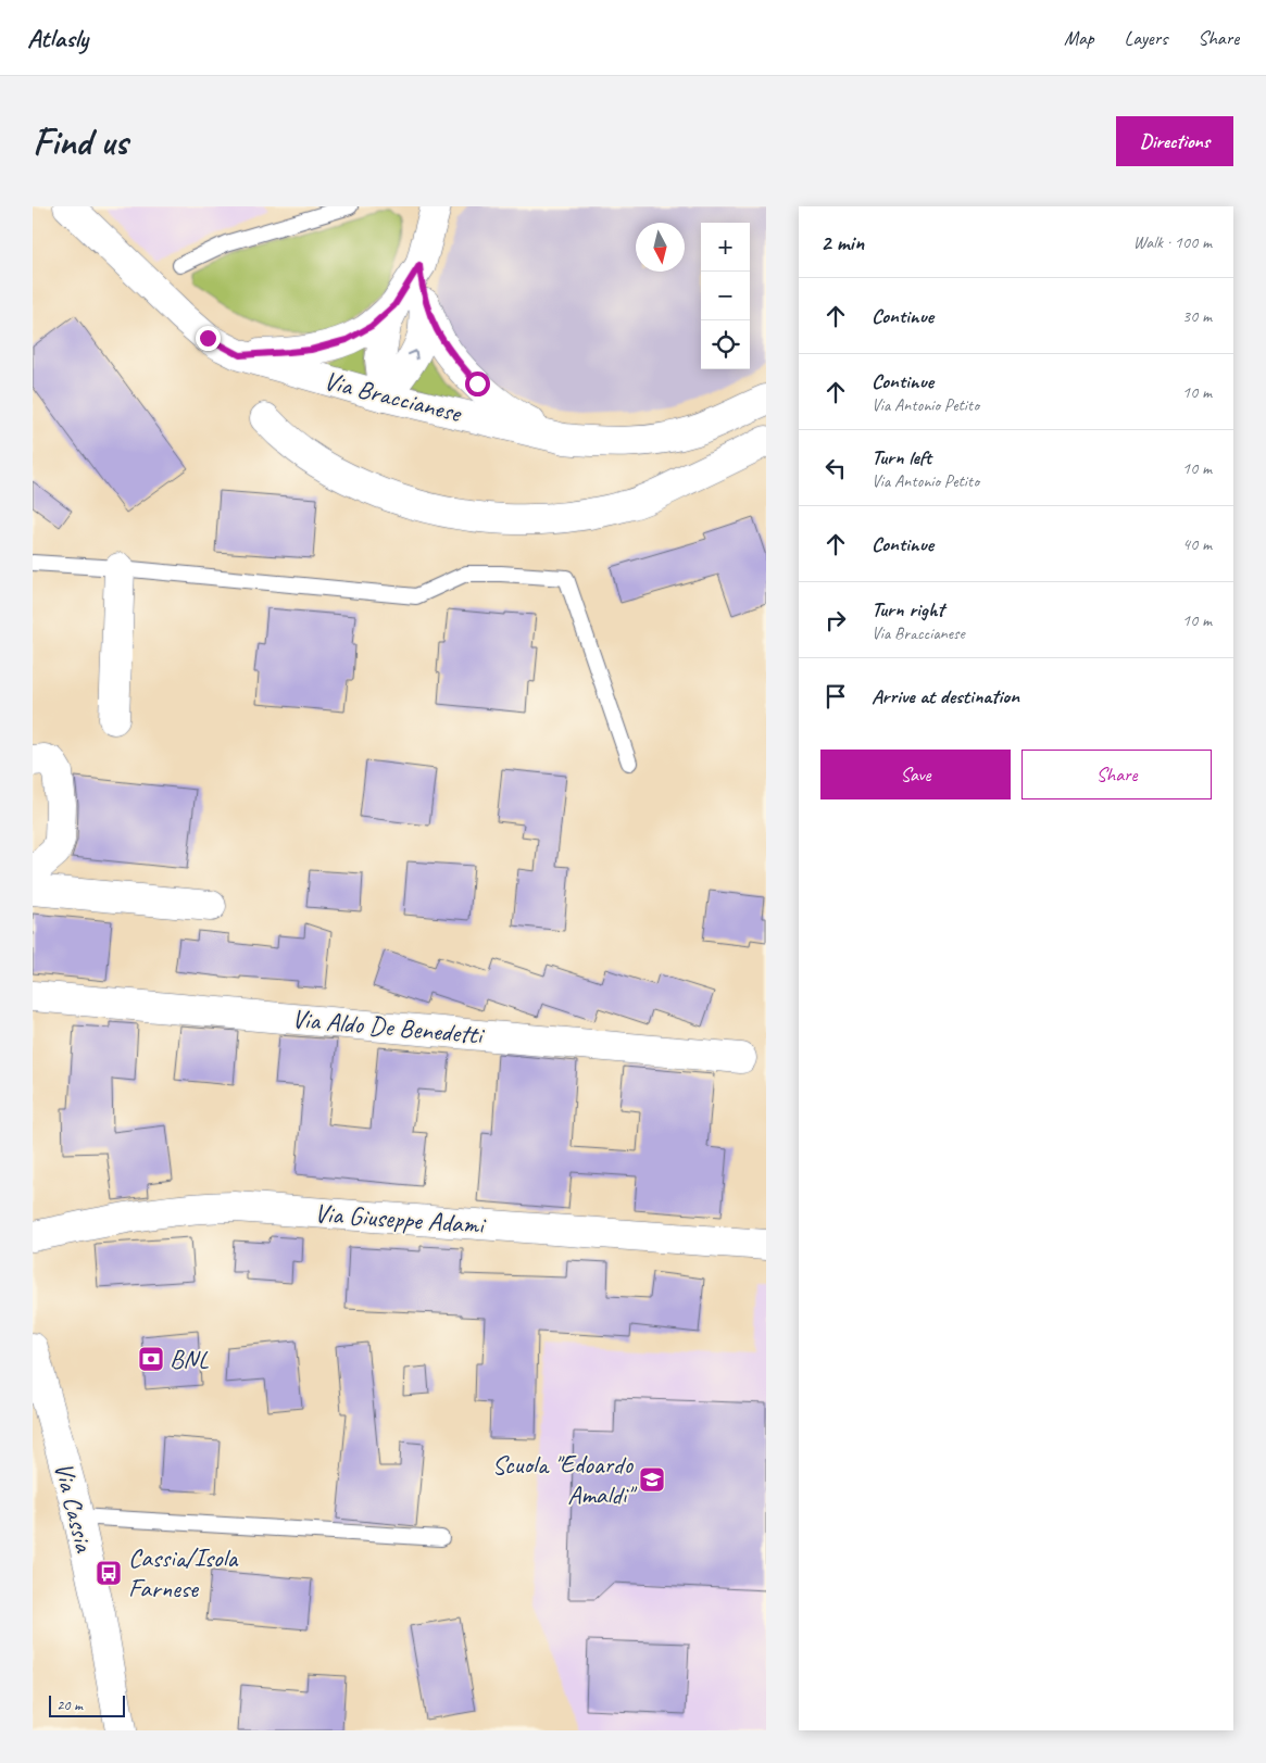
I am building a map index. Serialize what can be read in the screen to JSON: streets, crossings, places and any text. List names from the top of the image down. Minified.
{"streets":{"street":["Via Braccianese","Via Aldo De Benedetti","Via Giuseppe Adami","Via Cassia"]},"places":{"bank":["BNL"],"school or university":["Scuola \"Edoardo Amaldi\""],"bus stop":["Cassia/Isola Farnese"]},"scale_bar":"20 m","north":"bottom","page":{"header":"Atlasly","nav":["Map","Layers","Share"],"buttons":["Directions",["Save","Share"]],"title":"Find us","heading":["2 min","Walk · 100 m"],"map_buttons":["+","−"],"list":[["Continue","30 m"],["Continue","Via Antonio Petito","10 m"],["Turn left","Via Antonio Petito","10 m"],["Continue","40 m"],["Turn right","Via Braccianese","10 m"],"Arrive at destination"],"scale":"20 m"}}
